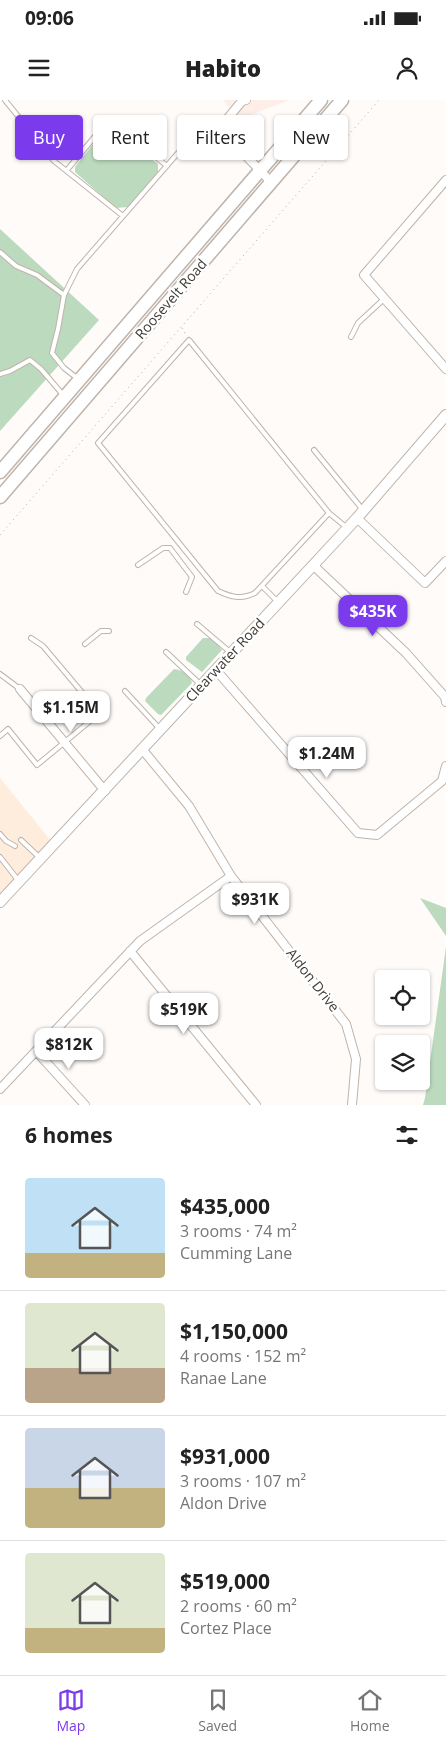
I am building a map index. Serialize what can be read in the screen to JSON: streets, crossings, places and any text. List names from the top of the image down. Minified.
{"streets":{"main road":["Roosevelt Road"],"street":["Clearwater Road","Aldon Drive"]},"crossings":[["Clearwater Road","Aldon Drive"]],"page":{"status":"09:06","header":"Habito","chip":["Buy","Rent","Filters","New"],"price":["$435K","$1.15M","$1.24M","$931K","$519K","$812K"],"heading":"6 homes","list":[{"name":"$435,000","note":"3 rooms · 74 m² · Cumming Lane"},{"name":"$1,150,000","note":"4 rooms · 152 m² · Ranae Lane"},{"name":"$931,000","note":"3 rooms · 107 m² · Aldon Drive"},{"name":"$519,000","note":"2 rooms · 60 m² · Cortez Place"}],"tabs":["Map","Saved","Home"]}}
